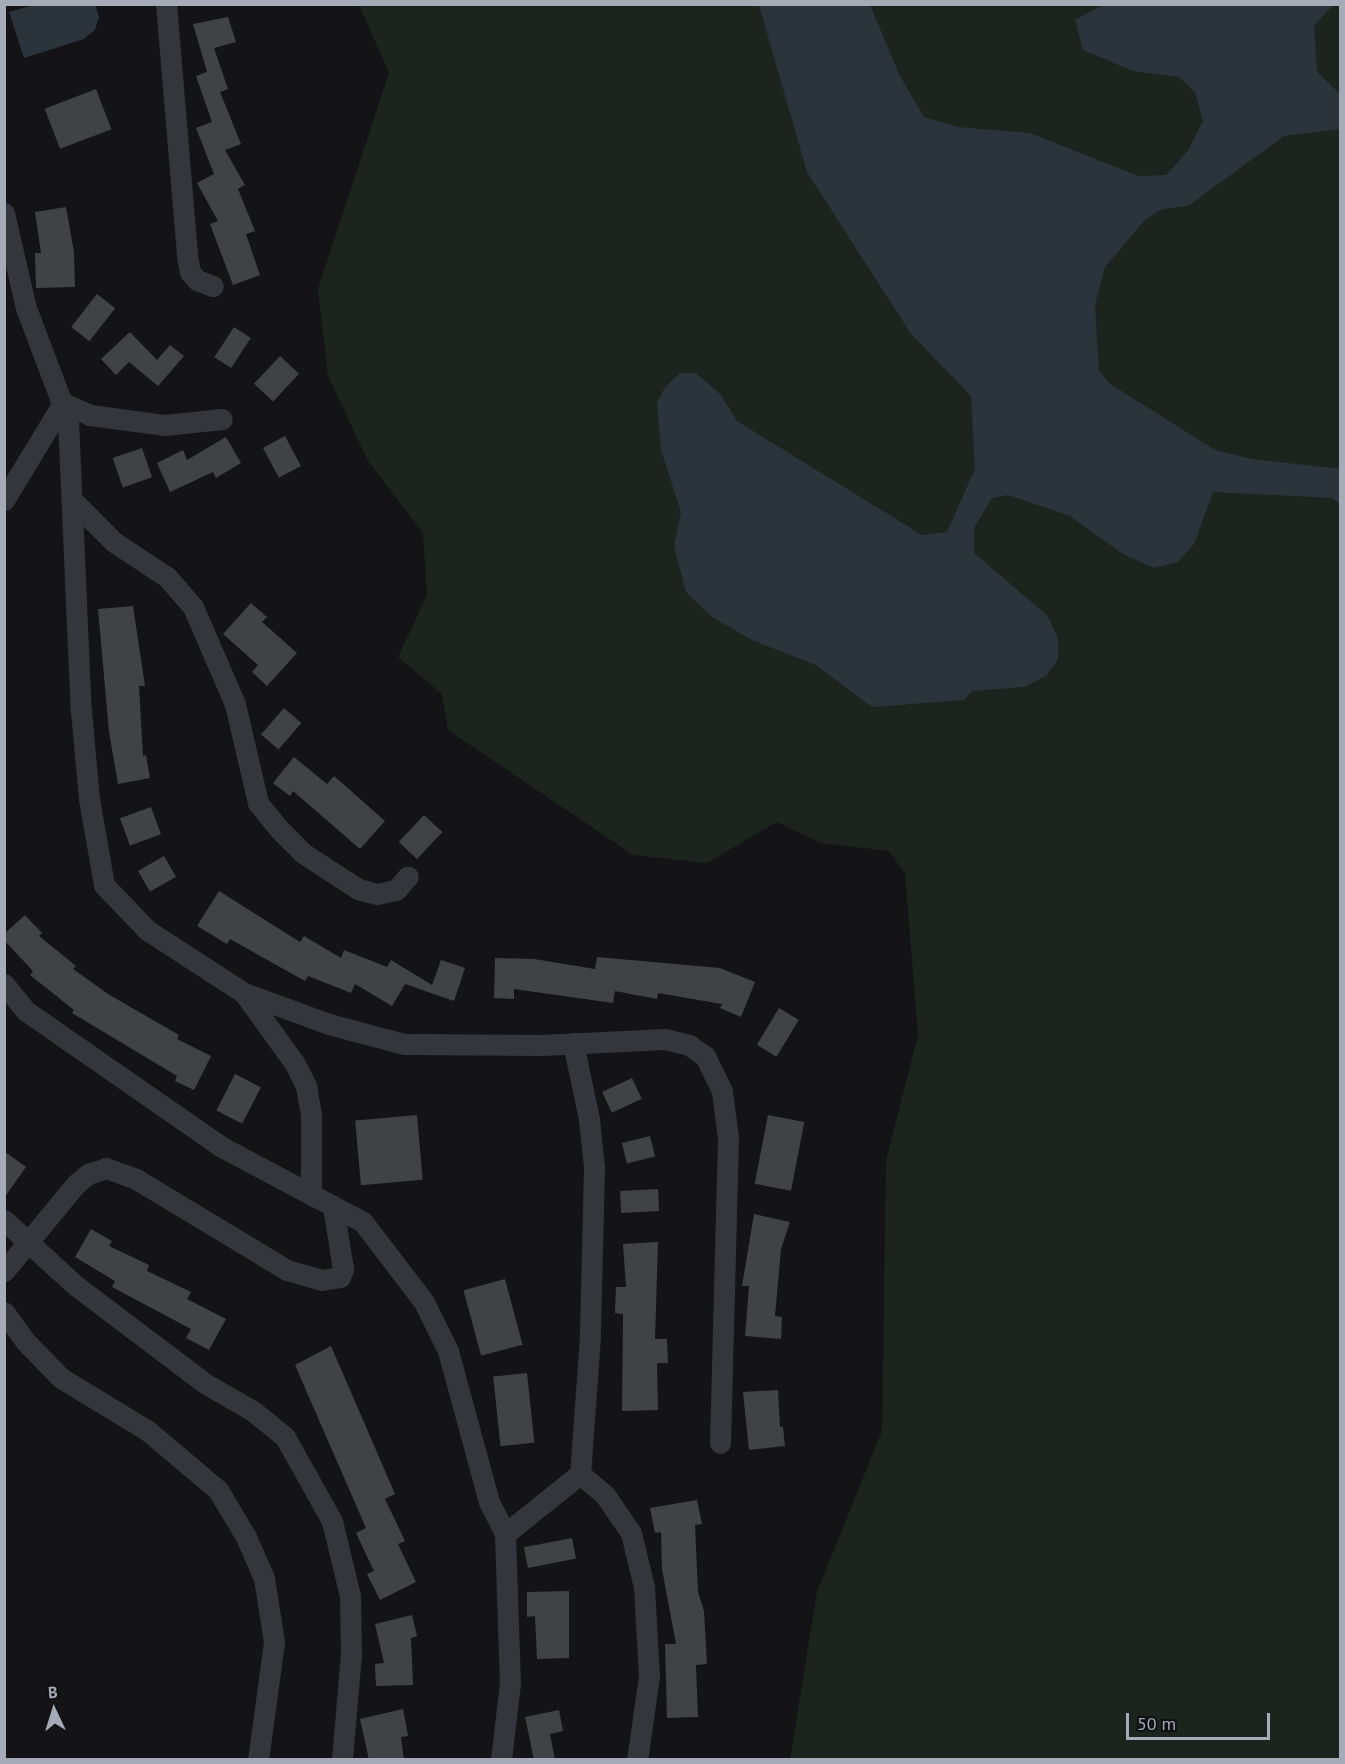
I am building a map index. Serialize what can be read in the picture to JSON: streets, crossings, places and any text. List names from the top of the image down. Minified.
{"scale_bar":"50 m","north":"top"}
